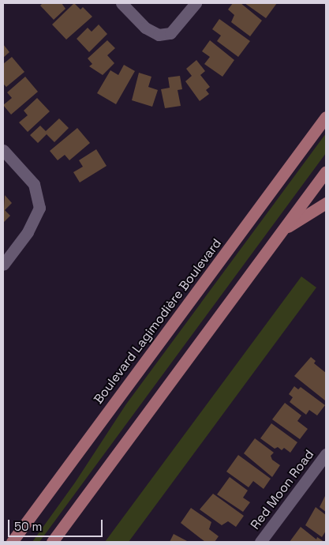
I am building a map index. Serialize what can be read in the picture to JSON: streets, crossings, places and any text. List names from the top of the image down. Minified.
{"streets":{"main road":["Boulevard Lagimodière Boulevard"],"street":["Red Moon Road"]},"scale_bar":"50 m"}
